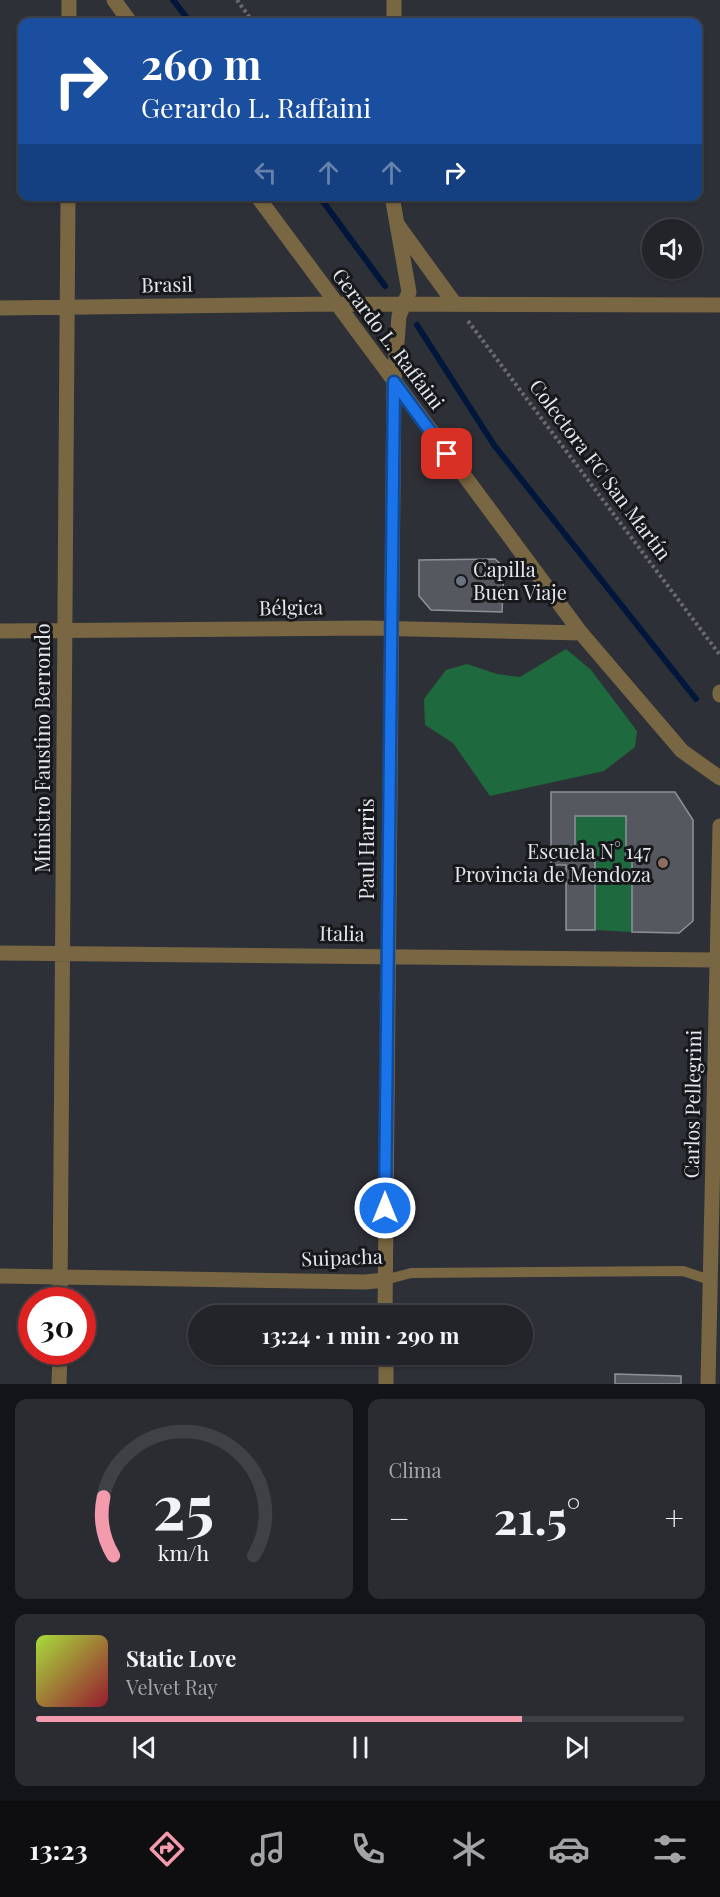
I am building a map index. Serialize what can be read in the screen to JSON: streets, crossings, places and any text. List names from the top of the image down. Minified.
{"streets":{"street":["Brasil","Gerardo L. Raffaini","Bélgica","Ministro Faustino Berrondo","Paul Harris","Italia","Carlos Pellegrini","Suipacha"],"path":["Colectora FC San Martín"]},"crossings":[["Brasil","Gerardo L. Raffaini"],["Brasil","Colectora FC San Martín"],["Brasil","Ministro Faustino Berrondo"],["Brasil","Paul Harris"],["Gerardo L. Raffaini","Bélgica"],["Gerardo L. Raffaini","Paul Harris"],["Bélgica","Ministro Faustino Berrondo"],["Bélgica","Paul Harris"],["Ministro Faustino Berrondo","Italia"],["Ministro Faustino Berrondo","Suipacha"],["Paul Harris","Italia"],["Paul Harris","Suipacha"],["Italia","Carlos Pellegrini"],["Carlos Pellegrini","Suipacha"]],"places":["Capilla Buen Viaje","Escuela N° 147 Provincia de Mendoza"],"page":{"turn":["260 m","Gerardo L. Raffaini"],"limit":"30","trip":"13:24 · 1 min · 290 m","tile":"Clima","heat":["−","21.5°","+"],"song":["Static Love","Velvet Ray"],"tabs":"13:23","gauge":["25","km/h"]}}
